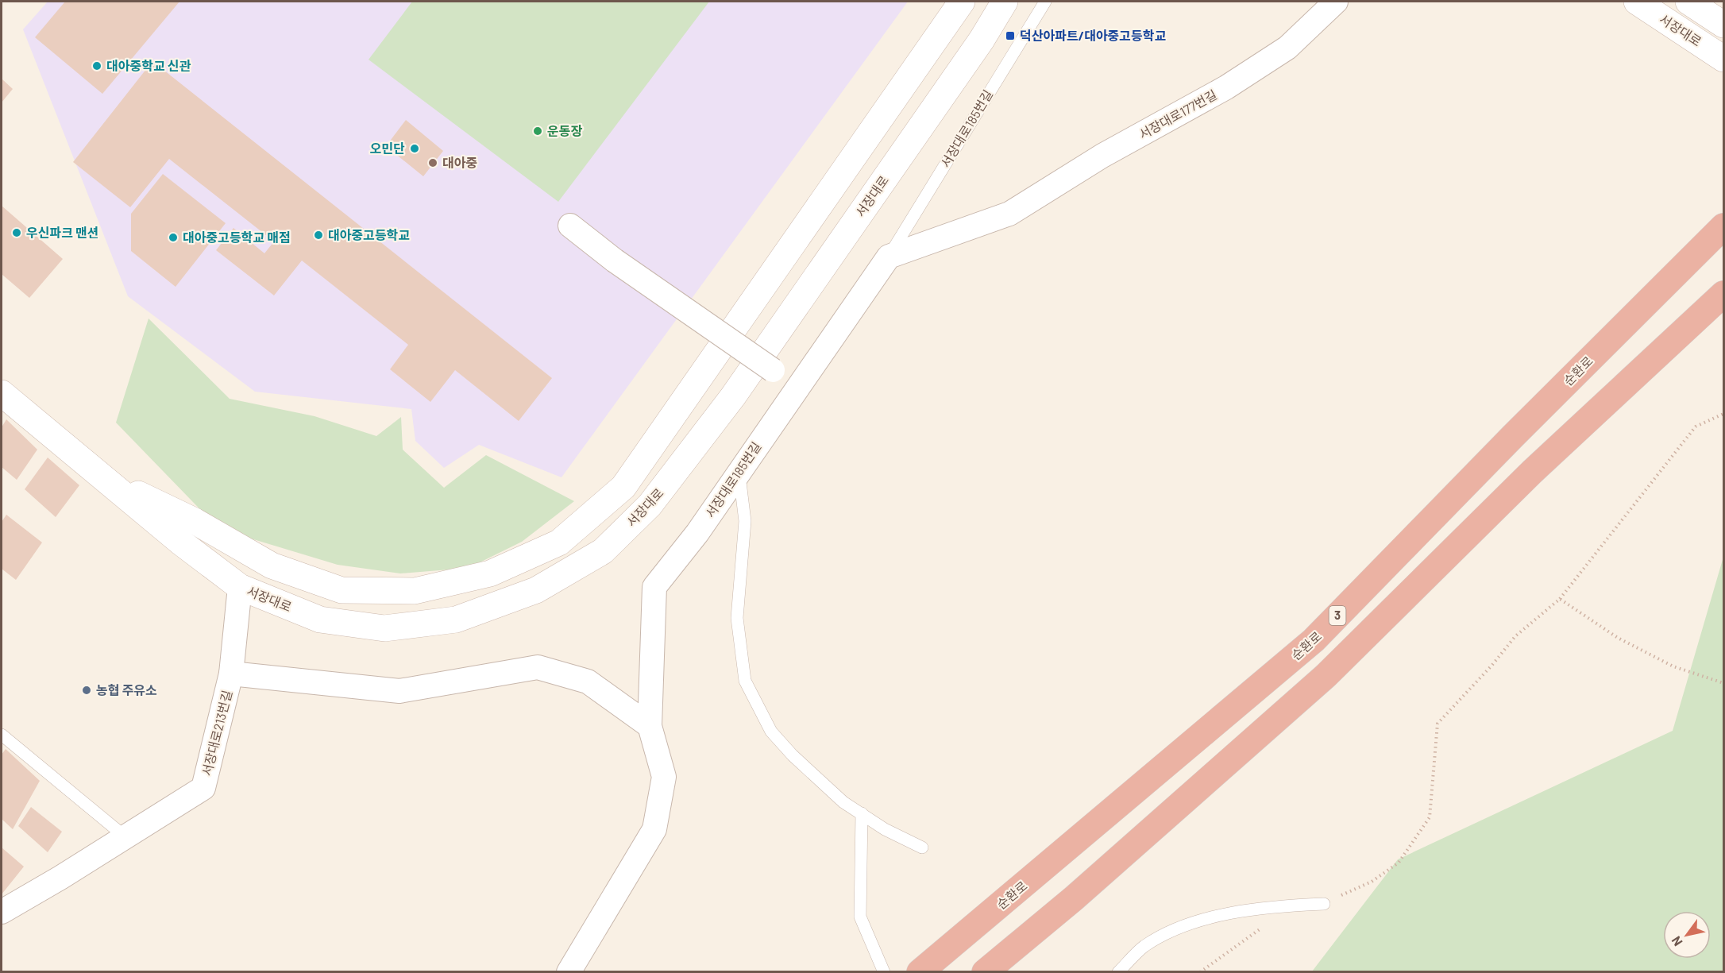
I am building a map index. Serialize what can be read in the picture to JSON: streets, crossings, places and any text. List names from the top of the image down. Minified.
{"streets":{"highway":["순환로","3"],"street":["서장대로","서장대로177번길","서장대로185번길","서장대로213번길"]},"crossings":[["서장대로","서장대로213번길"],["서장대로177번길","서장대로185번길"]],"places":{"transit":["덕산아파트/대아중고등학교"],"other":["대아중학교 신관","운동장","오민단","대아중","우신파크 맨션","대아중고등학교","대아중고등학교 매점","농협 주유소"]},"north":"bottom left"}
